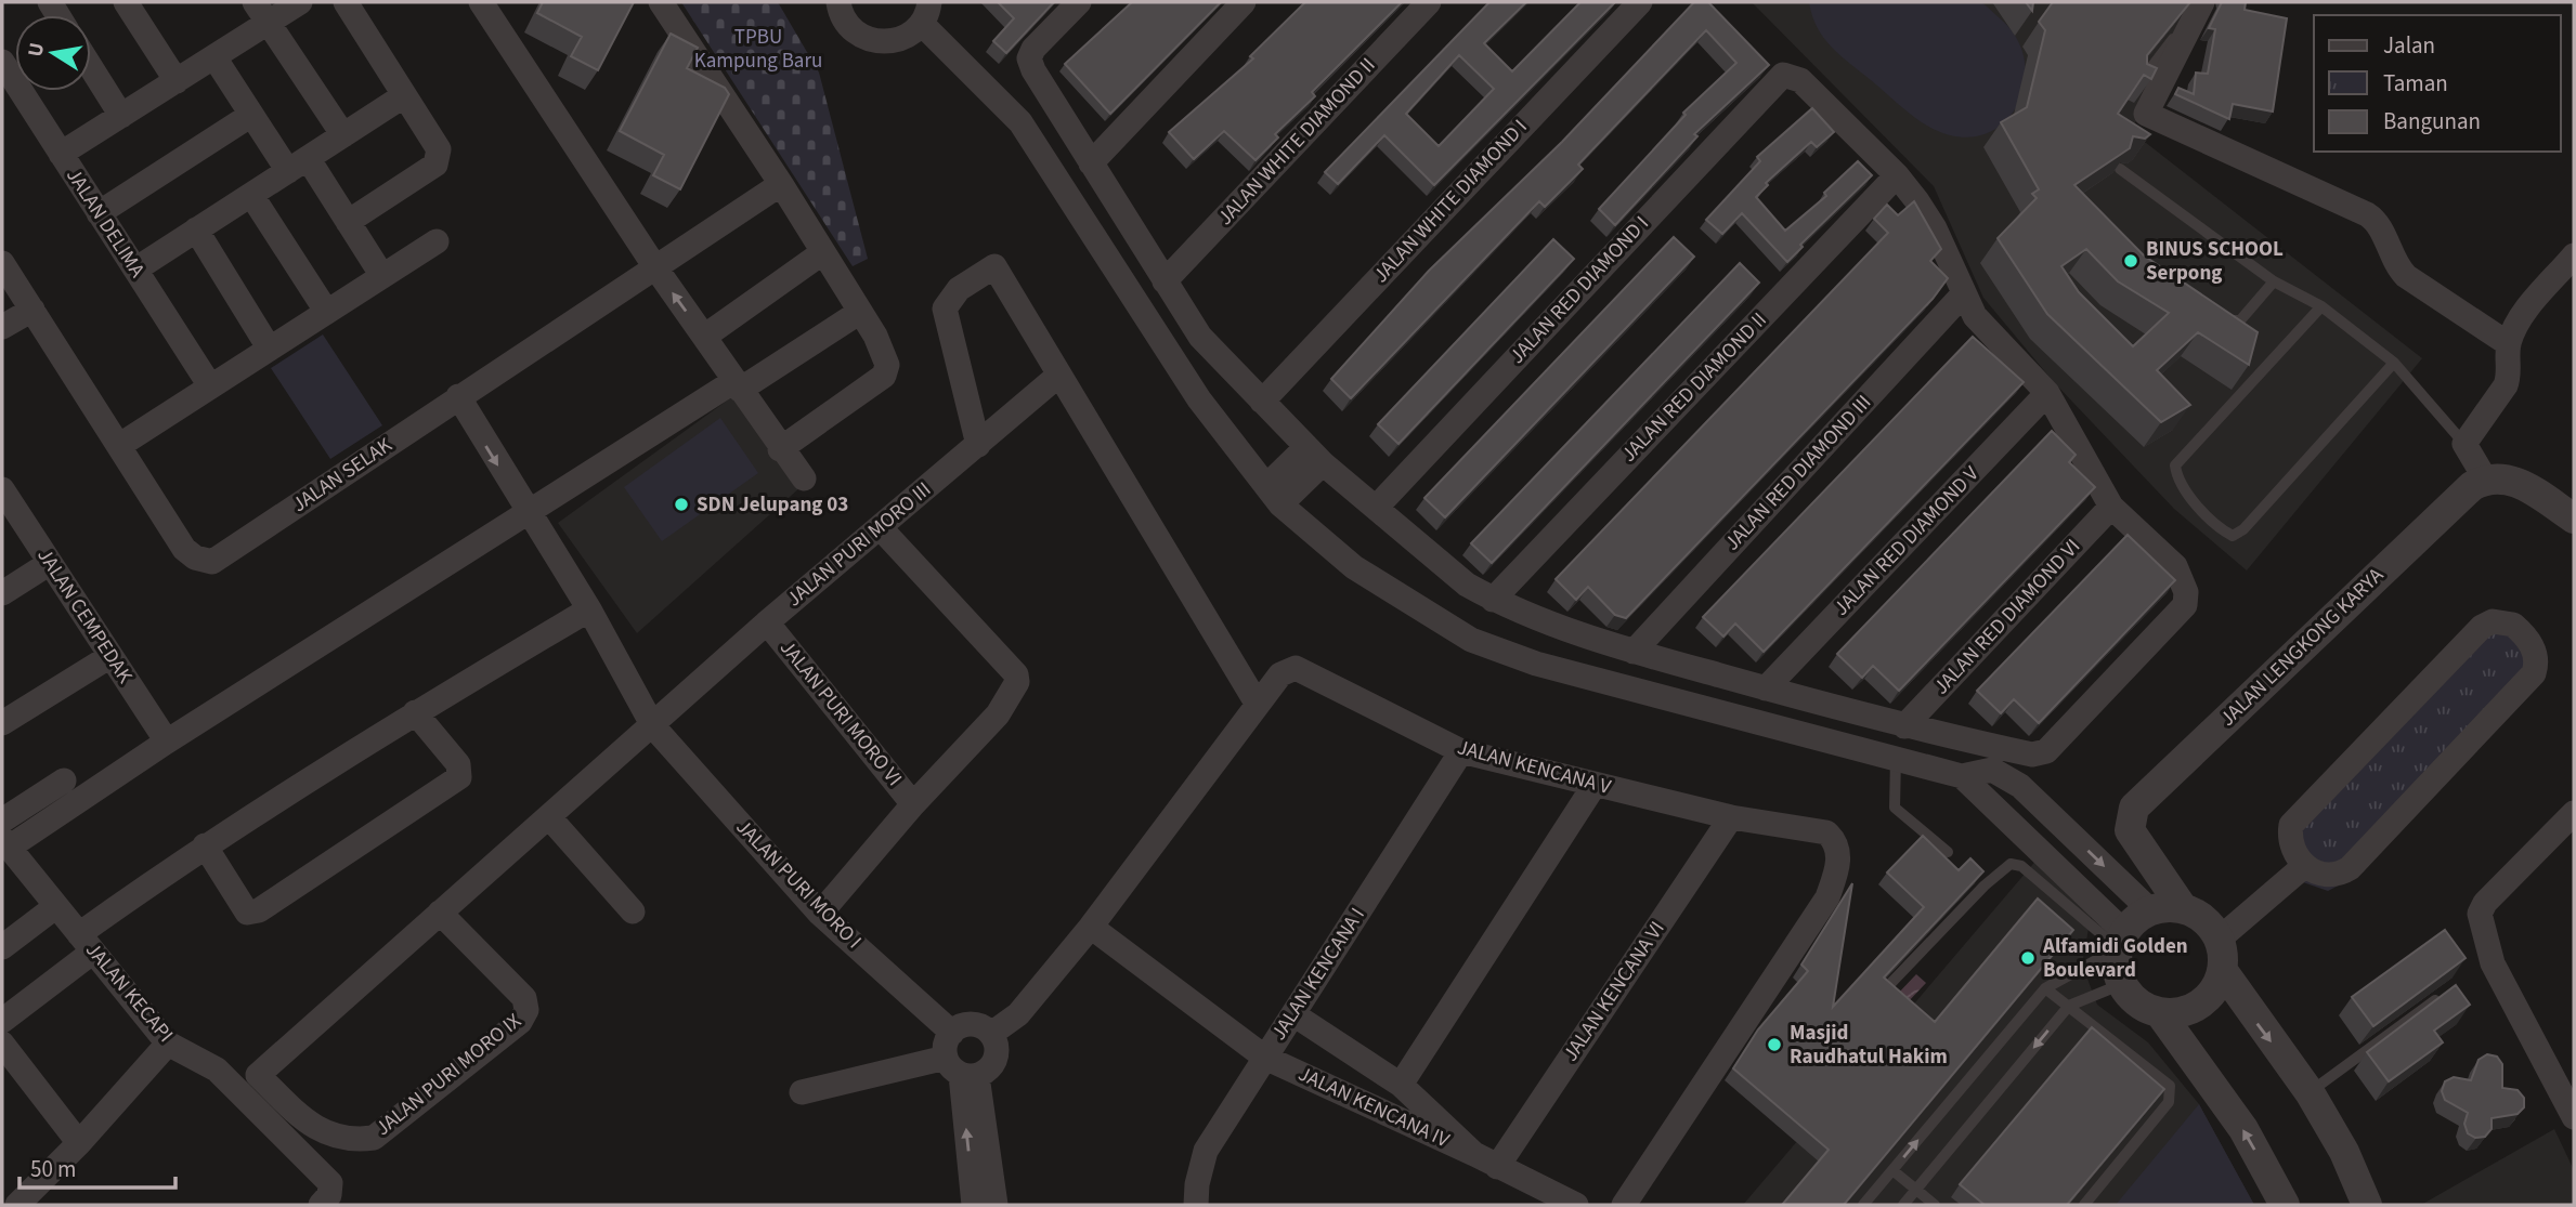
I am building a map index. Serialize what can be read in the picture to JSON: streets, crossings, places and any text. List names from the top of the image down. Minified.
{"streets":{"street":["JALAN WHITE DIAMOND II","JALAN WHITE DIAMOND I","JALAN DELIMA","JALAN RED DIAMOND I","JALAN RED DIAMOND II","JALAN RED DIAMOND III","JALAN SELAK","JALAN RED DIAMOND V","JALAN PURI MORO III","JALAN CEMPEDAK","JALAN RED DIAMOND VI","JALAN LENGKONG KARYA","JALAN PURI MORO VI","JALAN KENCANA V","JALAN PURI MORO I","JALAN KENCANA I","JALAN KENCANA VI","JALAN KECAPI","JALAN PURI MORO IX","JALAN KENCANA IV"]},"crossings":[["JALAN RED DIAMOND I","JALAN RED DIAMOND II"],["JALAN SELAK","JALAN PURI MORO I"],["JALAN PURI MORO III","JALAN PURI MORO VI"],["JALAN PURI MORO III","JALAN PURI MORO I"],["JALAN KENCANA V","JALAN PURI MORO I"],["JALAN KENCANA V","JALAN KENCANA I"],["JALAN KENCANA V","JALAN KENCANA VI"],["JALAN KENCANA V","JALAN KENCANA IV"],["JALAN KENCANA I","JALAN KENCANA IV"],["JALAN KENCANA VI","JALAN KENCANA IV"]],"parks":["TPBU Kampung Baru"],"places":["BINUS SCHOOL Serpong","SDN Jelupang 03","Alfamidi Golden Boulevard","Masjid Raudhatul Hakim"],"legend":["Jalan","Taman","Bangunan"],"scale_bar":"50 m","north":"left"}
